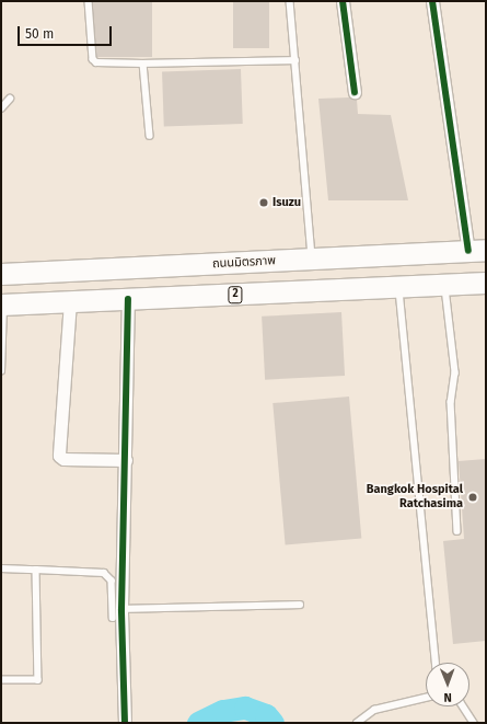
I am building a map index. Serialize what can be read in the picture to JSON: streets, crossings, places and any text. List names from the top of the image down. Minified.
{"streets":{"highway":["ถนนมิตรภาพ","2"]},"places":["Isuzu","Bangkok Hospital Ratchasima"],"scale_bar":"50 m","north":"bottom"}
